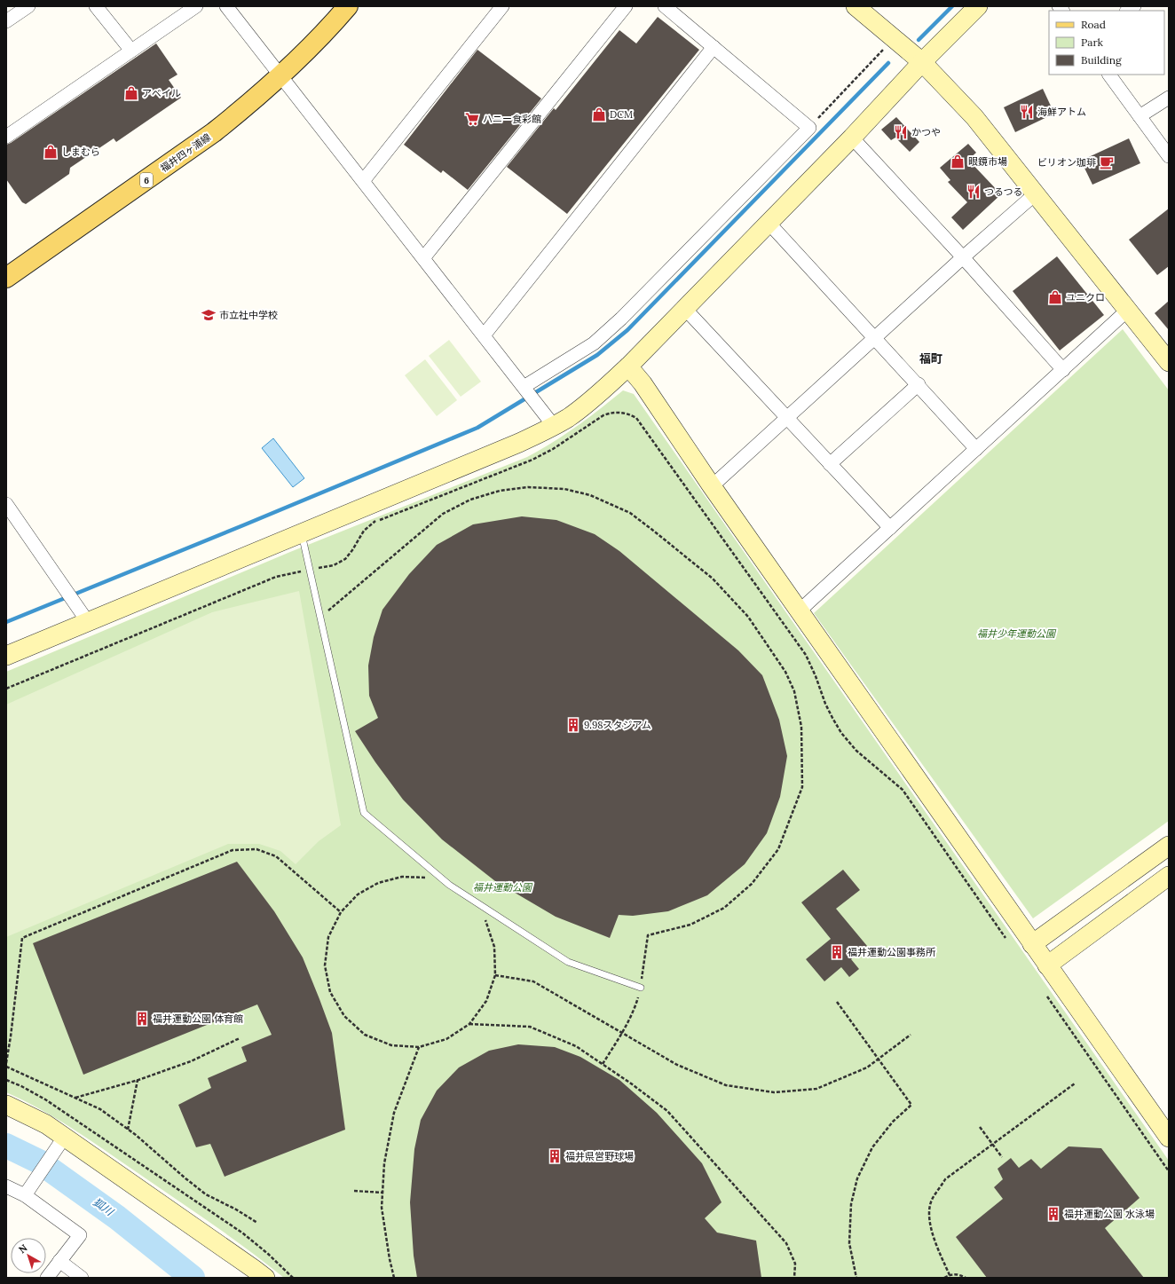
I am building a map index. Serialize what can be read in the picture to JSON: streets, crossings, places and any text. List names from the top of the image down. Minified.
{"streets":{"main road":["福井四ヶ浦線","6"]},"districts":["福町"],"water":["狐川"],"parks":["福井少年運動公園","福井運動公園"],"places":{"shop":["アベイル","DCM","しまむら","眼鏡市場","ユニクロ"],"restaurant":["海鮮アトム","かつや","つるつる"],"supermarket":["ハニー食彩館"],"cafe":["ビリオン珈琲"],"school or university":["市立社中学校"],"building":["9.98スタジアム","福井運動公園事務所","福井運動公園 体育館","福井県営野球場","福井運動公園 水泳場"]},"legend":["Road","Park","Building"],"north":"top left"}
